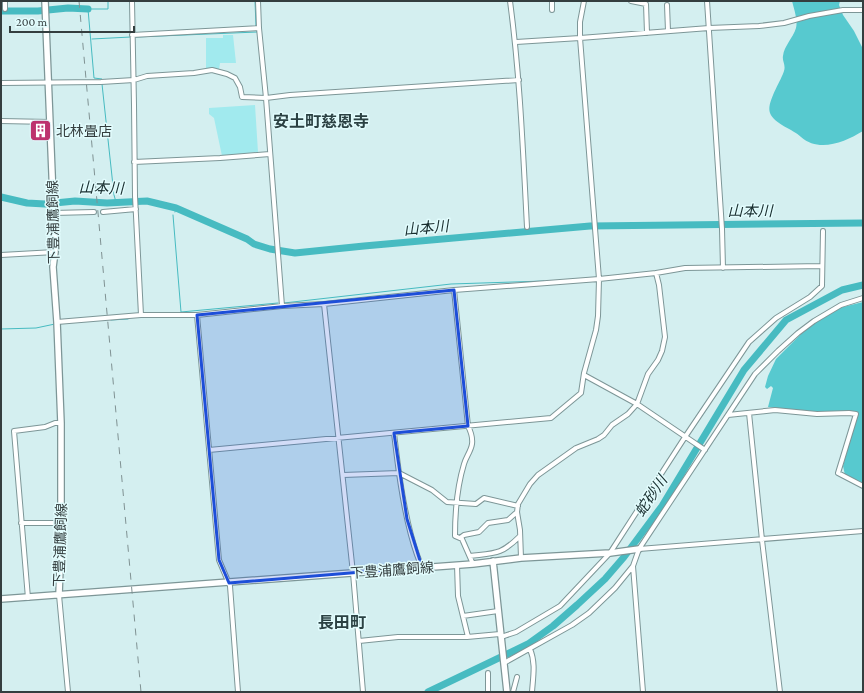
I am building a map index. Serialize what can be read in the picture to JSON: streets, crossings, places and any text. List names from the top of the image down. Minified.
{"streets":{"main road":["下豊浦鷹飼線"]},"districts":["安土町慈恩寺","長田町"],"water":["山本川","蛇砂川"],"places":{"building":["北林畳店"]},"scale_bar":"200 m"}
